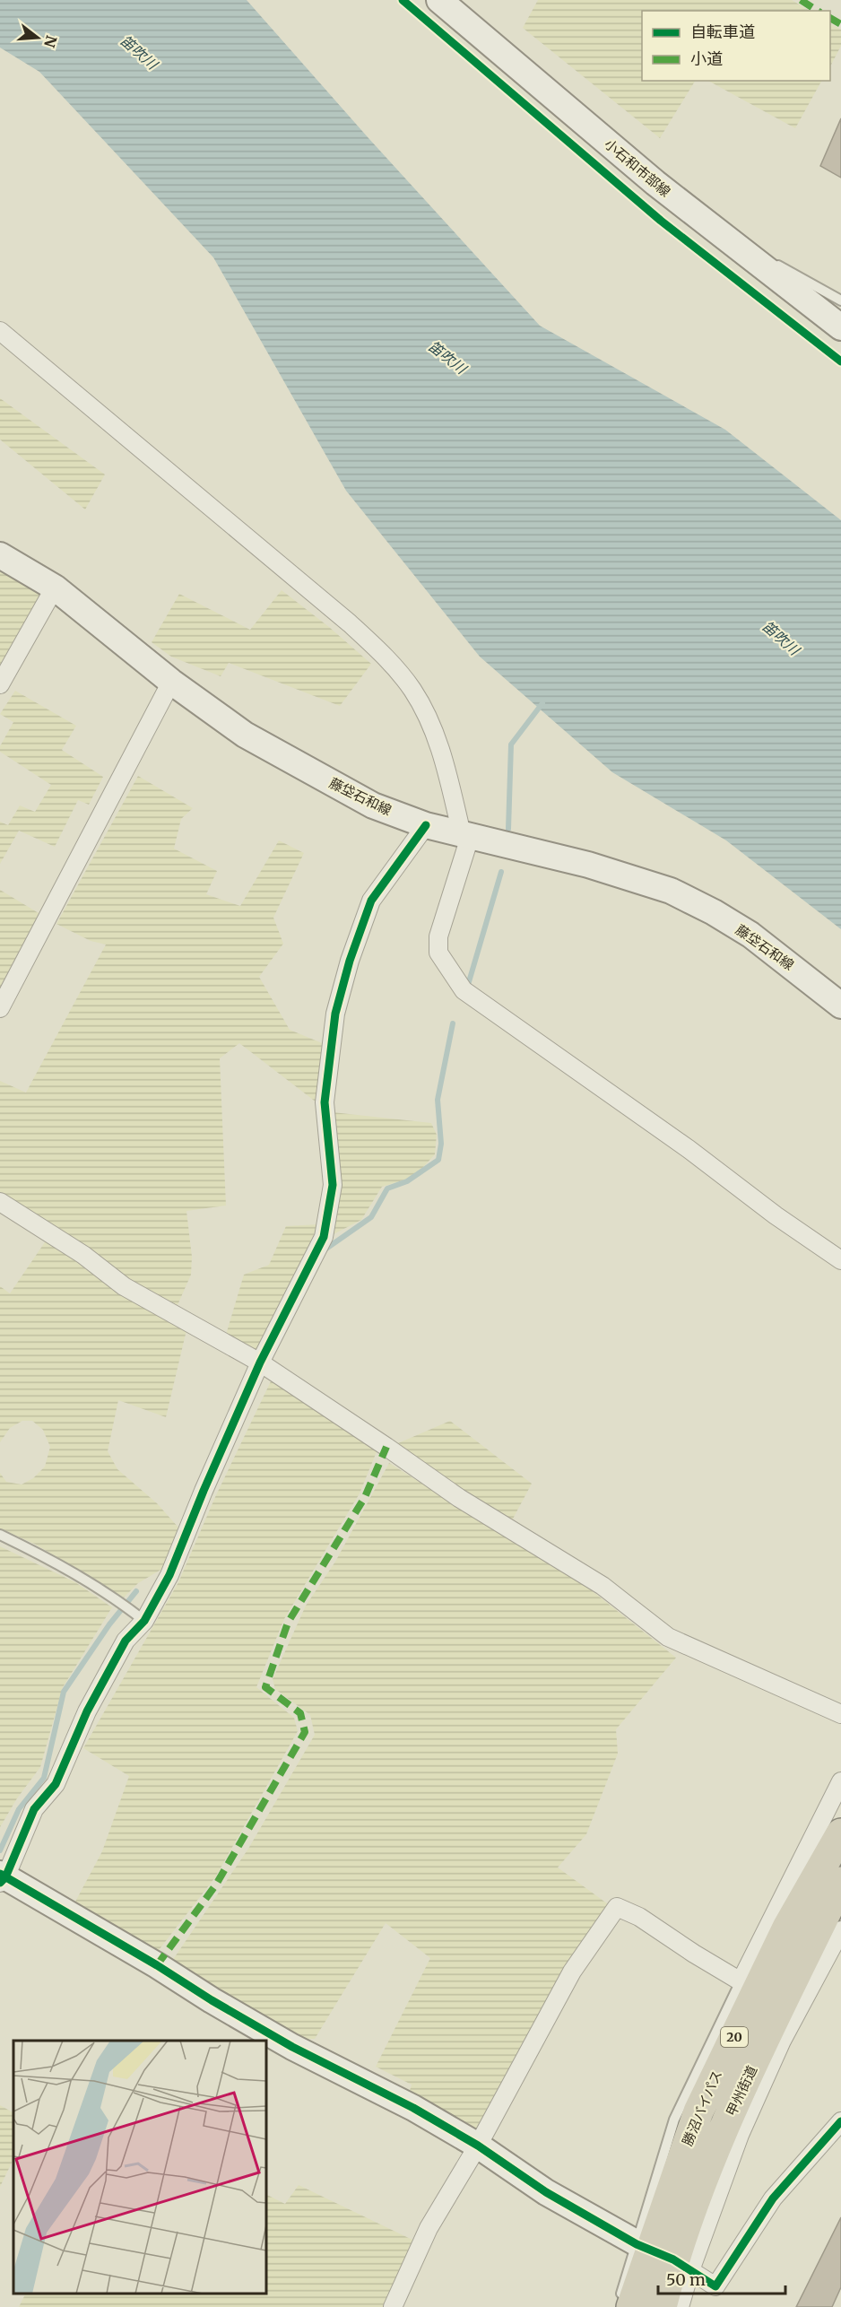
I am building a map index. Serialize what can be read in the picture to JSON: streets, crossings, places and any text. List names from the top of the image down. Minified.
{"streets":{"highway":["20","甲州街道","勝沼バイパス"],"main road":["小石和市部線","藤垈石和線"]},"crossings":[["甲州街道","勝沼バイパス"]],"water":["笛吹川"],"legend":["自転車道","小道"],"scale_bar":"50 m","north":"right"}
